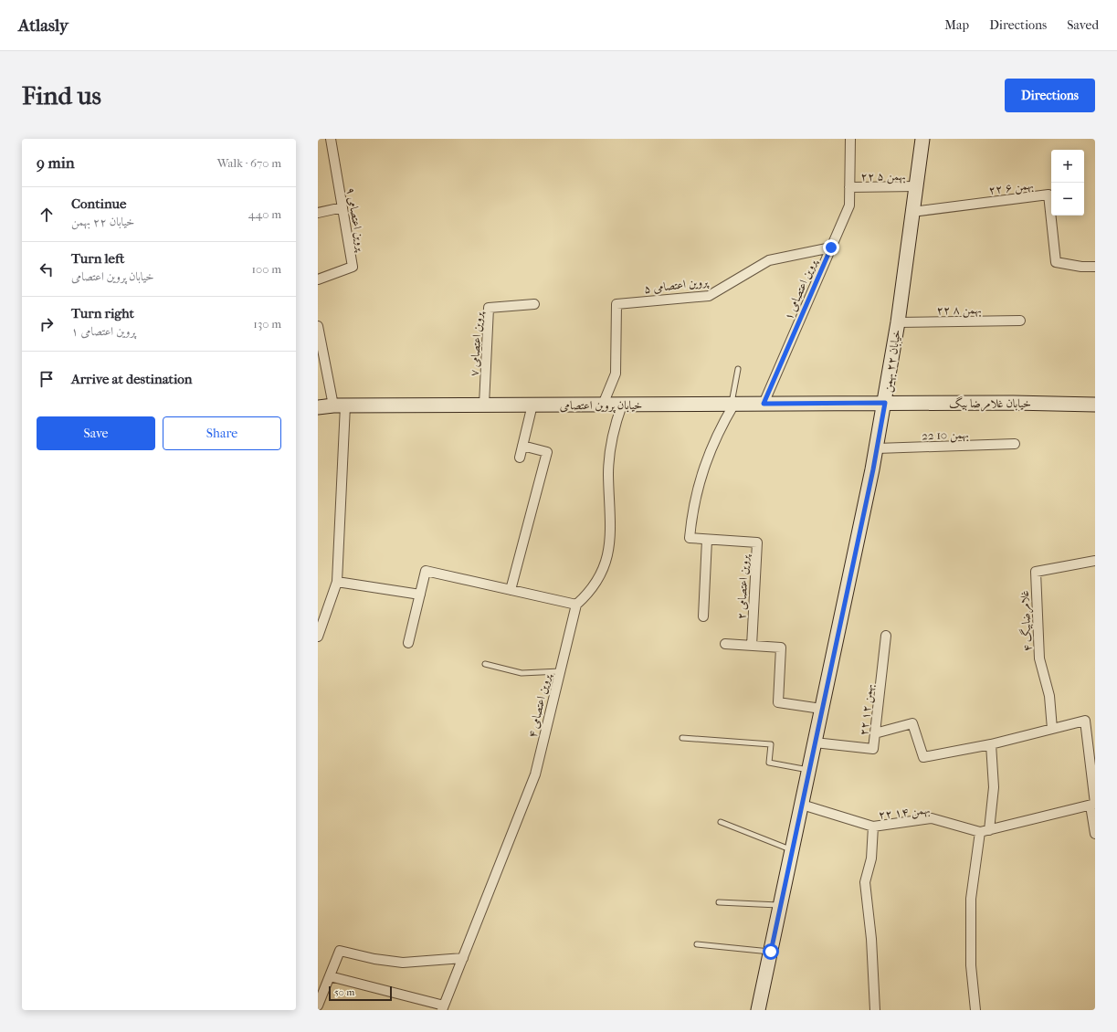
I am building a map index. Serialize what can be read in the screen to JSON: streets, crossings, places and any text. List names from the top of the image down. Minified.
{"streets":{"main road":["خیابان ۲۲ بهمن","خیابان غلامرضا بیگ","خیابان پروین اعتصامی"],"street":["۲۲ بهمن ۵","۲۲ بهمن ۶","پروین اعتصامی ۹","پروین اعتصامی ۵","پروین اعتصامی ۱","۲۲ بهمن ۸","پروین اعتصامی ۷","22 بهمن 10","پروین اعتصامی ۲","غلامرضابیگ ۴","پروین اعتصامی ۴","۲۲ بهمن ۱۲","۲۲ بهمن ۱۴"]},"crossings":[["۲۲ بهمن ۵","پروین اعتصامی ۱"],["۲۲ بهمن ۵","خیابان ۲۲ بهمن"],["۲۲ بهمن ۶","خیابان ۲۲ بهمن"],["پروین اعتصامی ۵","پروین اعتصامی ۱"],["پروین اعتصامی ۵","خیابان پروین اعتصامی"],["پروین اعتصامی ۱","خیابان پروین اعتصامی"],["۲۲ بهمن ۸","خیابان ۲۲ بهمن"],["پروین اعتصامی ۷","خیابان پروین اعتصامی"],["خیابان ۲۲ بهمن","خیابان غلامرضا بیگ"],["خیابان ۲۲ بهمن","خیابان پروین اعتصامی"],["خیابان ۲۲ بهمن","22 بهمن 10"],["خیابان ۲۲ بهمن","۲۲ بهمن ۱۲"],["خیابان ۲۲ بهمن","۲۲ بهمن ۱۴"],["خیابان غلامرضا بیگ","خیابان پروین اعتصامی"],["خیابان پروین اعتصامی","پروین اعتصامی ۲"]],"scale_bar":"50 m","page":{"header":"Atlasly","nav":["Map","Directions","Saved"],"buttons":["Directions",["Save","Share"]],"title":"Find us","heading":["9 min","Walk · 670 m"],"map_buttons":["+","−"],"list":[["Continue","خیابان ۲۲ بهمن","440 m"],["Turn left","خیابان پروین اعتصامی","100 m"],["Turn right","پروین اعتصامی ۱","130 m"],"Arrive at destination"],"scale":"50 m"}}
